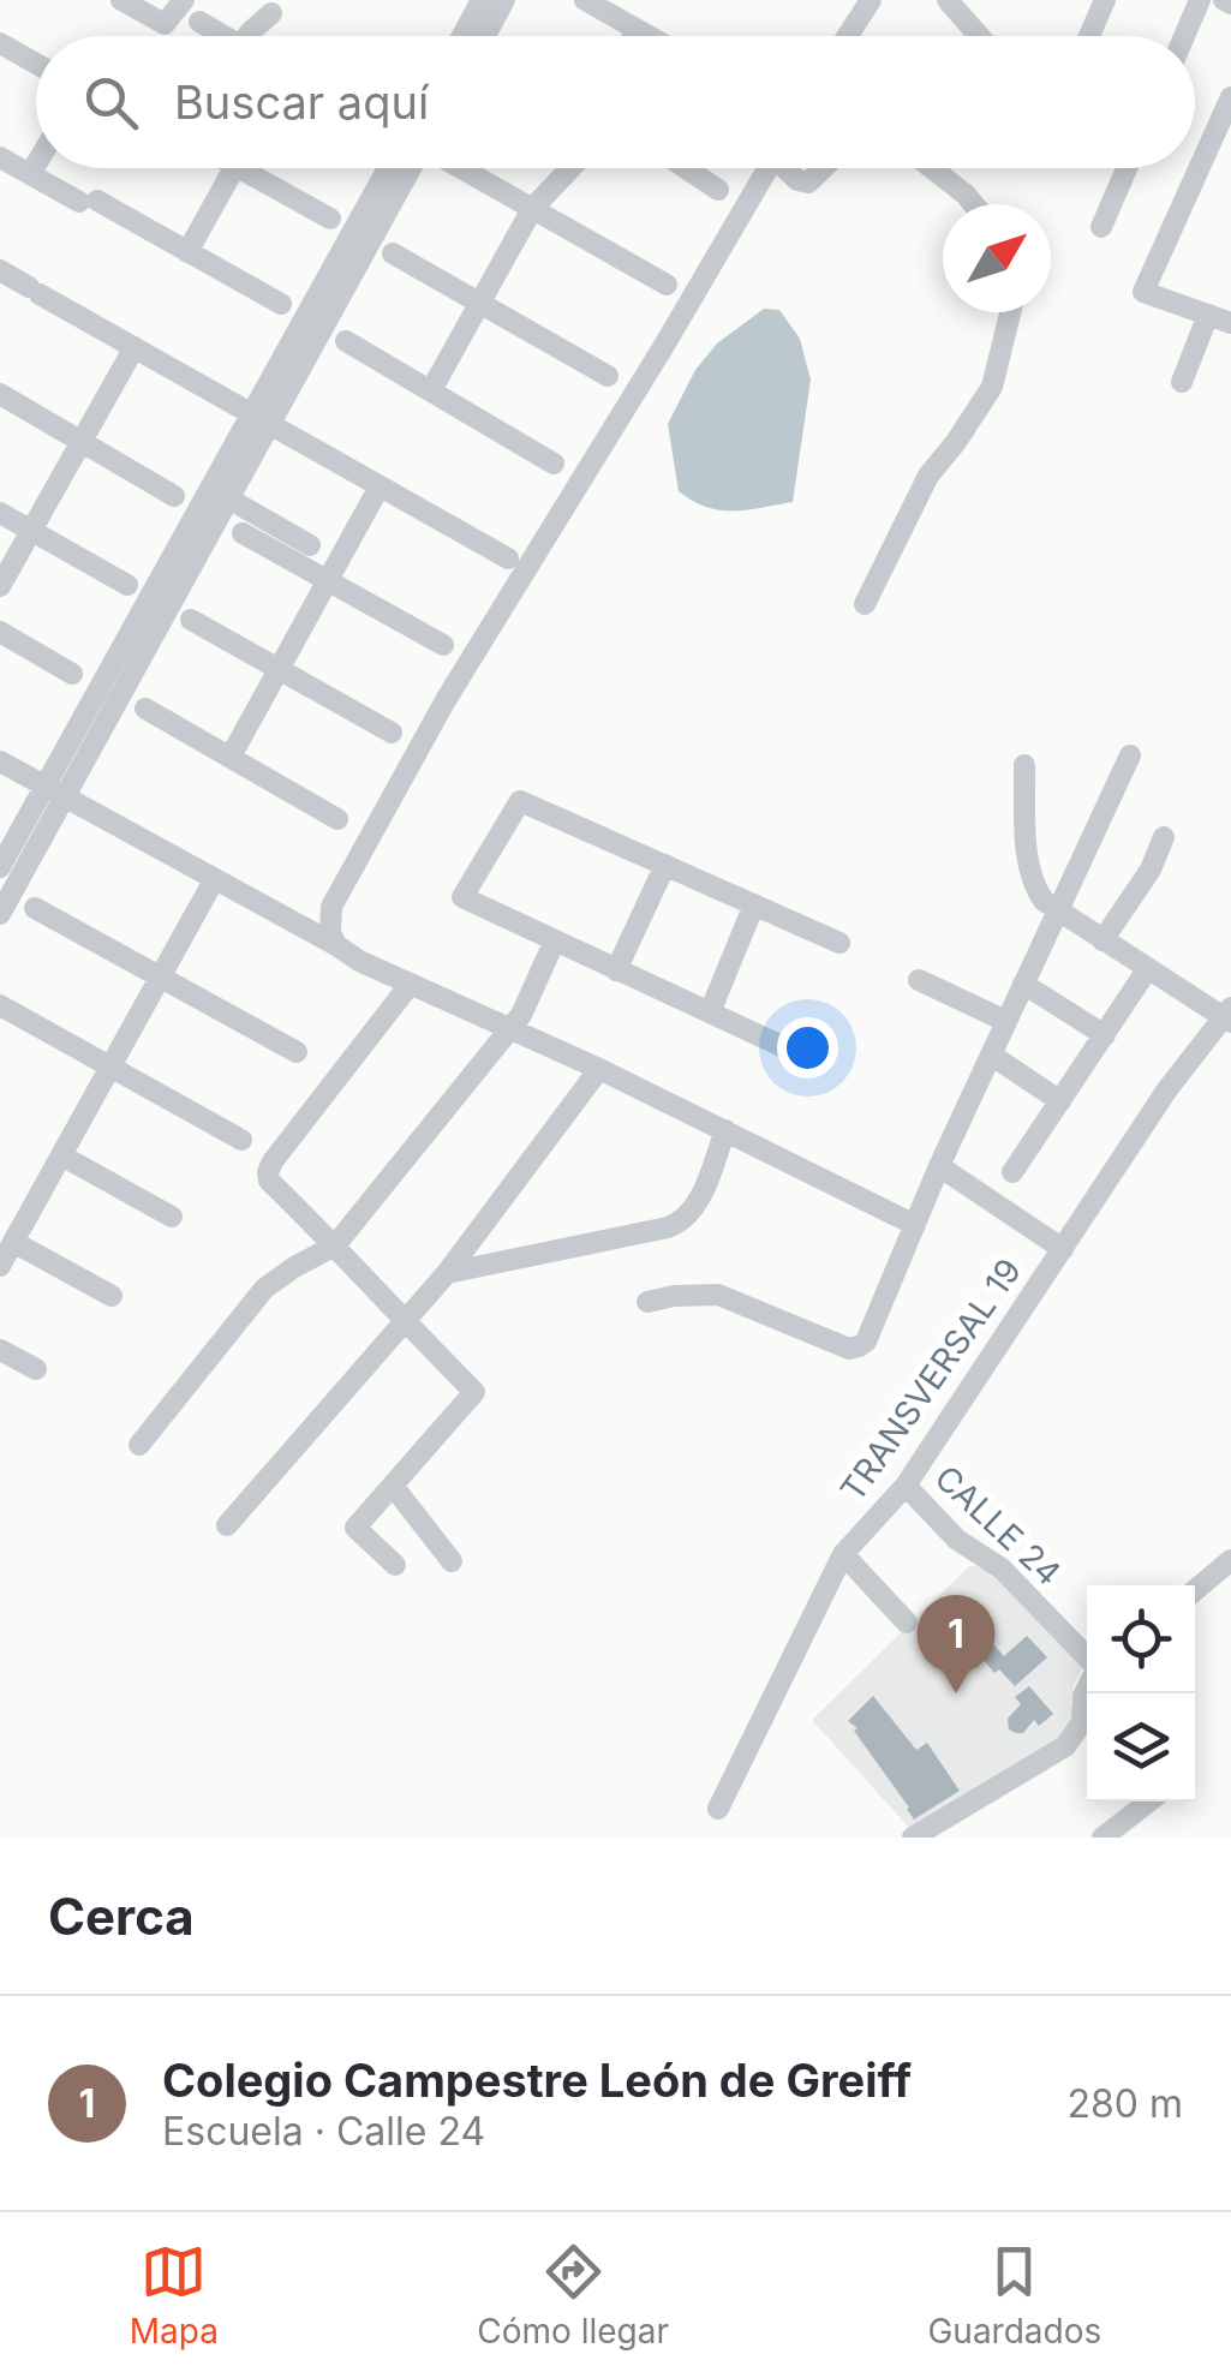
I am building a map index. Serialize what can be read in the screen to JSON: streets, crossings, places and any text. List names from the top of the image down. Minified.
{"streets":{"street":["TRANSVERSAL 19","CALLE 24"]},"crossings":[["TRANSVERSAL 19","CALLE 24"]],"north":"top right","page":{"search":"Buscar aquí","pins":"1","heading":"Cerca","list":[{"mark":"1","name":"Colegio Campestre León de Greiff","note":"Escuela · Calle 24","value":"280 m"}],"nav":["Mapa","Cómo llegar","Guardados"]}}
